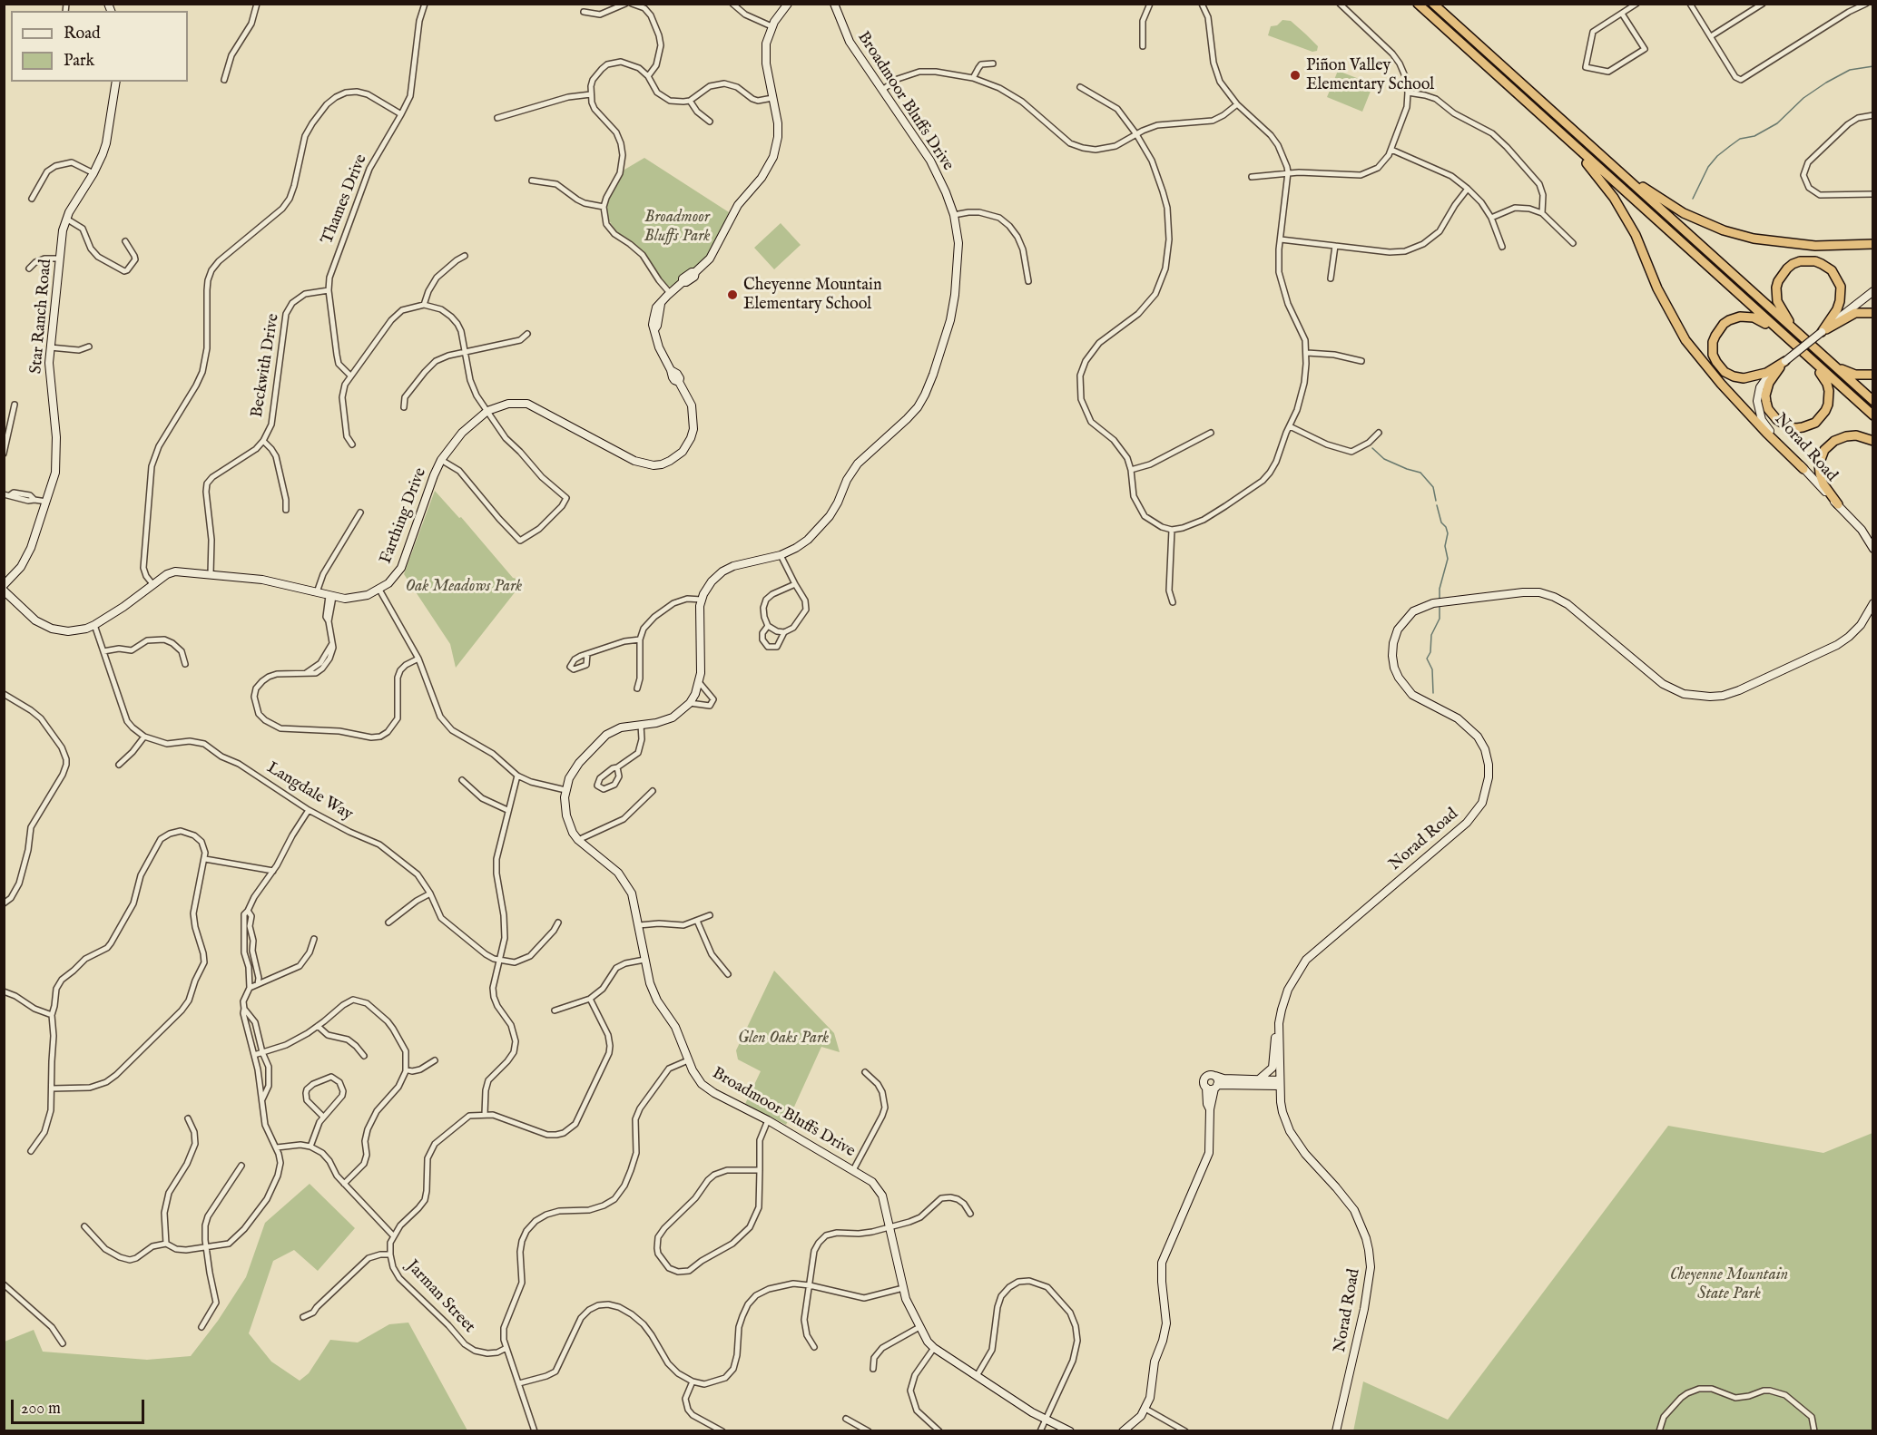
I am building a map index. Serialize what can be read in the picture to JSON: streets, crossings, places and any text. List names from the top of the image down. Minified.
{"streets":{"street":["Broadmoor Bluffs Drive","Thames Drive","Star Ranch Road","Beckwith Drive","Norad Road","Farthing Drive","Langdale Way","Jarman Street"]},"crossings":[["Thames Drive","Beckwith Drive"],["Beckwith Drive","Farthing Drive"]],"parks":["Broadmoor Bluffs Park","Oak Meadows Park","Glen Oaks Park","Cheyenne Mountain State Park"],"places":["Piñon Valley Elementary School","Cheyenne Mountain Elementary School"],"legend":["Road","Park"],"scale_bar":"200 m"}
